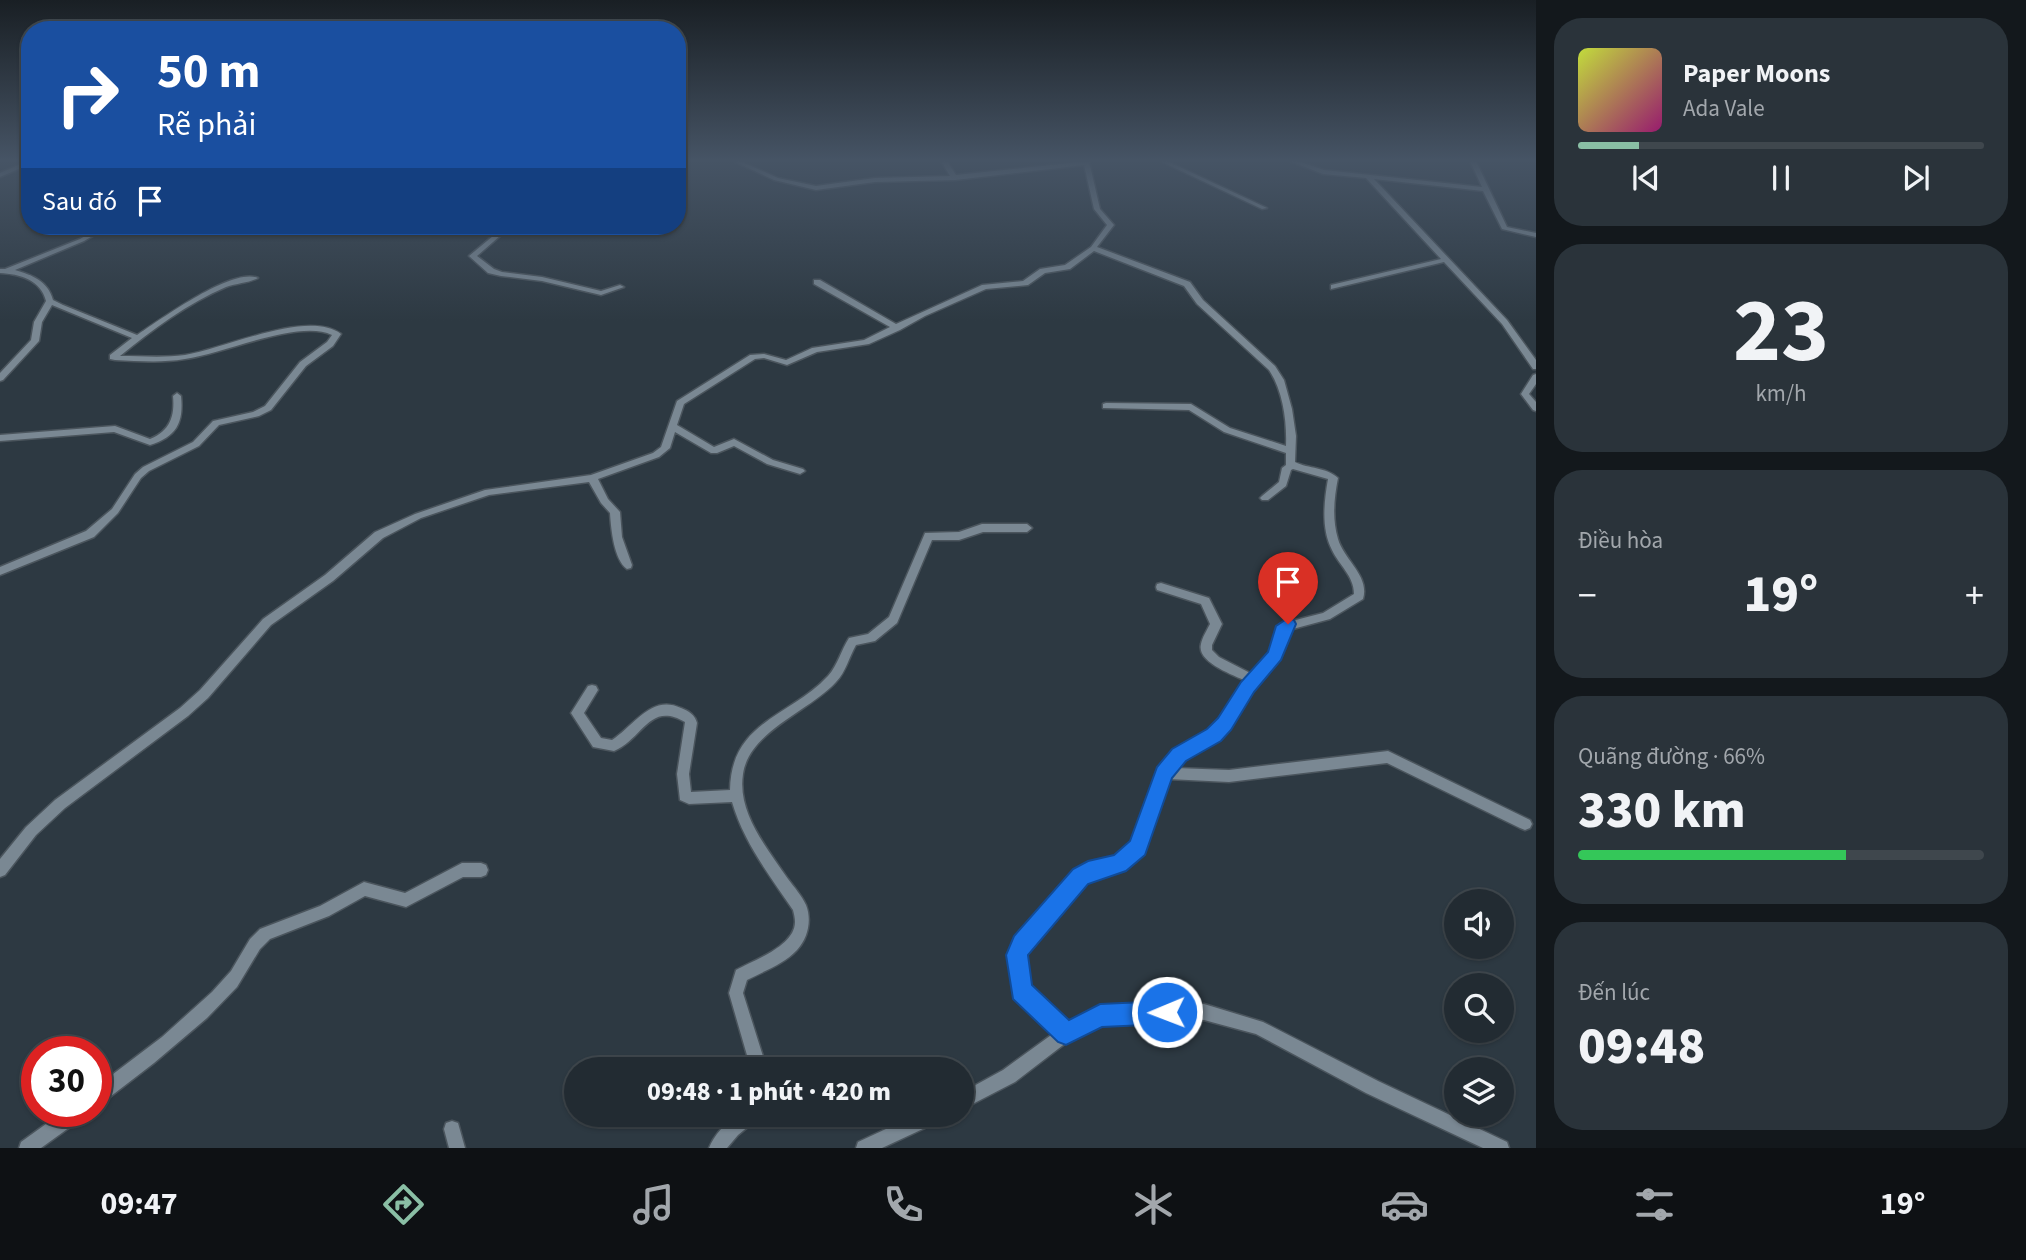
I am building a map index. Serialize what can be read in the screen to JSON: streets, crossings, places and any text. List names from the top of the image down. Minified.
{"page":{"turn":["50 m","Rẽ phải"],"song":["Paper Moons","Ada Vale"],"then":"Sau đó","tile":[["23","km/h"],"Điều hòa",["Quãng đường · 66%","330 km"],["Đến lúc","09:48"]],"heat":["−","19°","+"],"limit":"30","trip":"09:48 · 1 phút · 420 m","tabs":["09:47","19°"]}}
